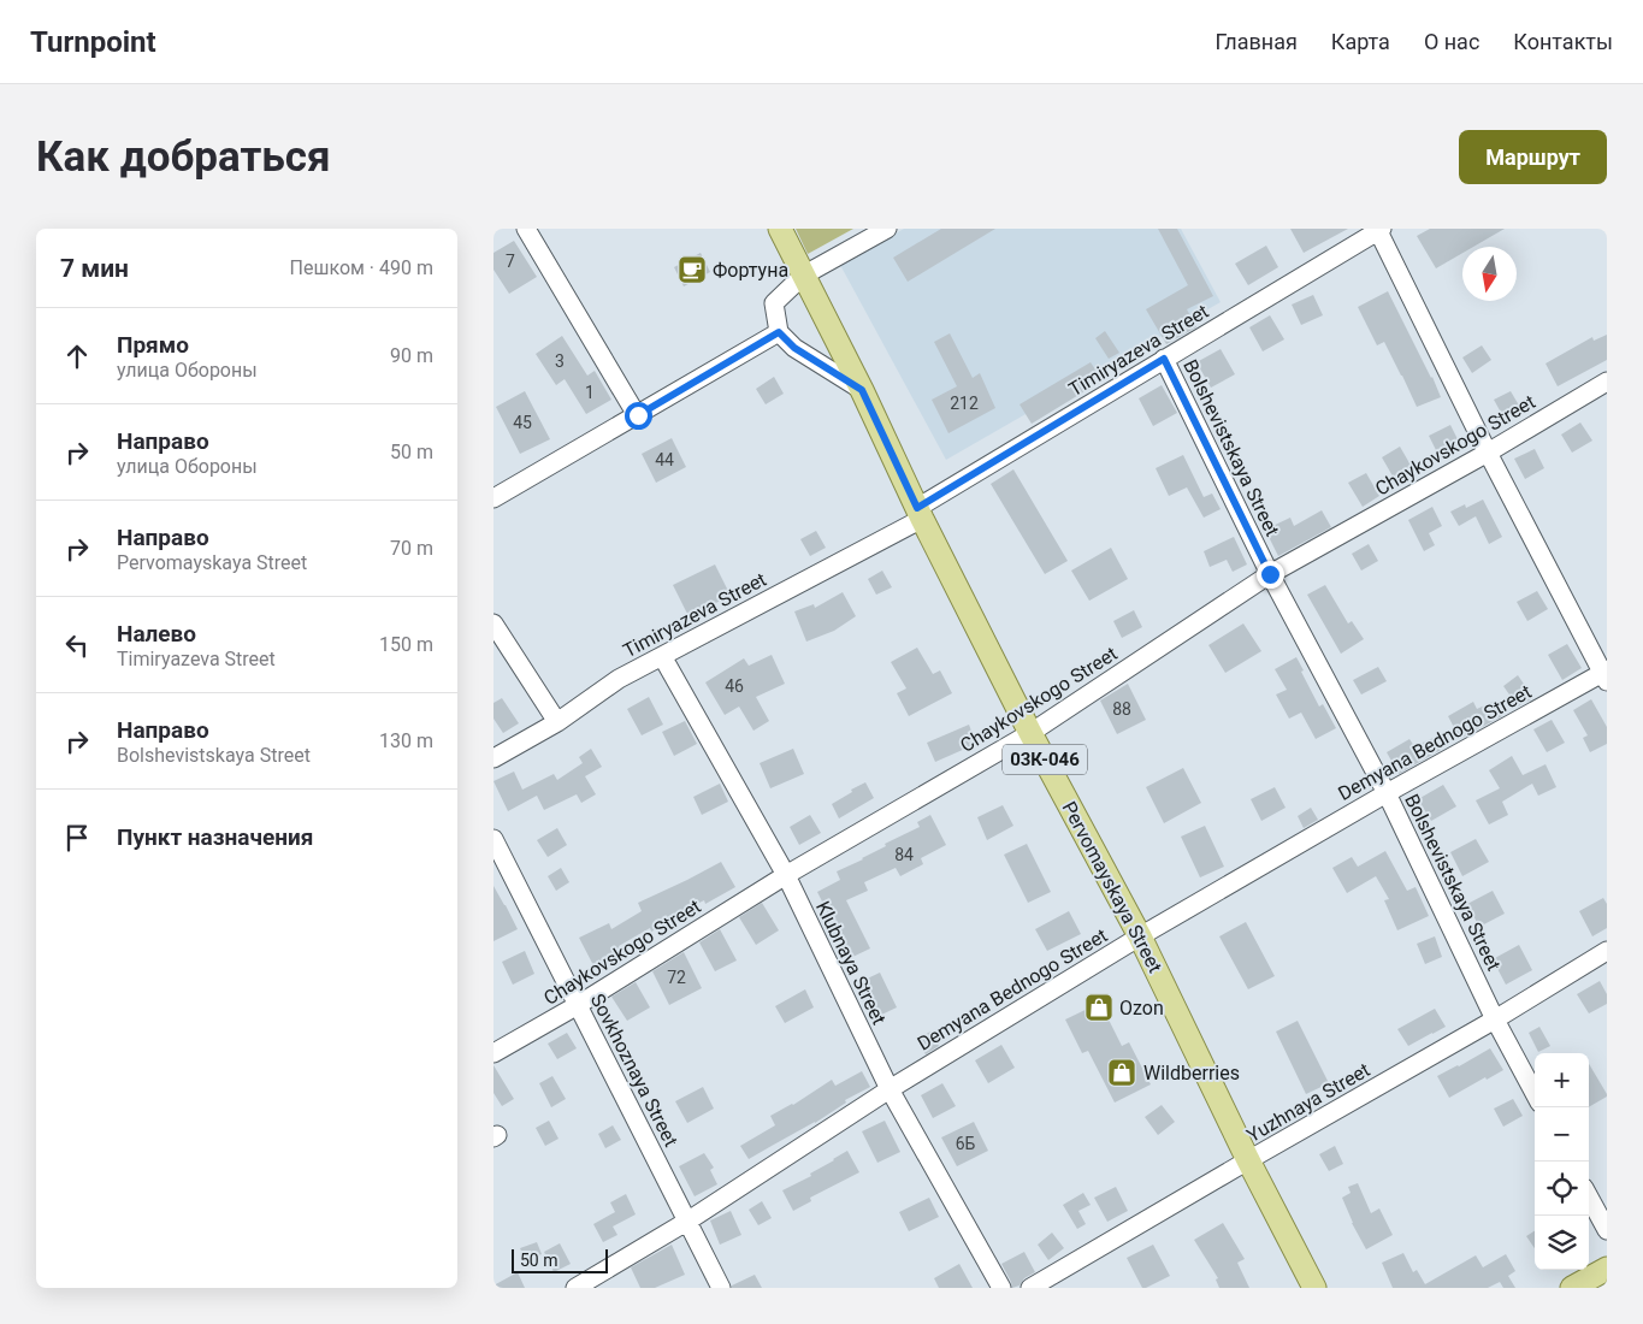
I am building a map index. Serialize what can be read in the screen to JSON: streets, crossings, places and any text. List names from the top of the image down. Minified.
{"streets":{"main road":["03К-046","Pervomayskaya Street"],"street":["Timiryazeva Street","Chaykovskogo Street","Bolshevistskaya Street","Demyana Bednogo Street","Klubnaya Street","Sovkhoznaya Street","Yuzhnaya Street"]},"crossings":[["Timiryazeva Street","Bolshevistskaya Street"],["Timiryazeva Street","Pervomayskaya Street"],["Timiryazeva Street","Klubnaya Street"],["Chaykovskogo Street","Bolshevistskaya Street"],["Chaykovskogo Street","Pervomayskaya Street"],["Chaykovskogo Street","Klubnaya Street"],["Chaykovskogo Street","Sovkhoznaya Street"],["Bolshevistskaya Street","Demyana Bednogo Street"],["Bolshevistskaya Street","Yuzhnaya Street"],["Demyana Bednogo Street","Pervomayskaya Street"],["Demyana Bednogo Street","Klubnaya Street"],["Demyana Bednogo Street","Sovkhoznaya Street"],["Pervomayskaya Street","Yuzhnaya Street"]],"places":{"cafe":["Фортуна"],"shop":["Ozon","Wildberries"]},"house_numbers":["7","3","1","212","45","44","46","88","84","72","6Б"],"scale_bar":"50 m","north":"bottom","page":{"header":"Turnpoint","nav":["Главная","Карта","О нас","Контакты"],"buttons":"Маршрут","title":"Как добраться","heading":["7 мин","Пешком · 490 m"],"list":[["Прямо","улица Обороны","90 m"],["Направо","улица Обороны","50 m"],["Направо","Pervomayskaya Street","70 m"],["Налево","Timiryazeva Street","150 m"],["Направо","Bolshevistskaya Street","130 m"],"Пункт назначения"],"map_buttons":["+","−"],"scale":"50 m"}}
